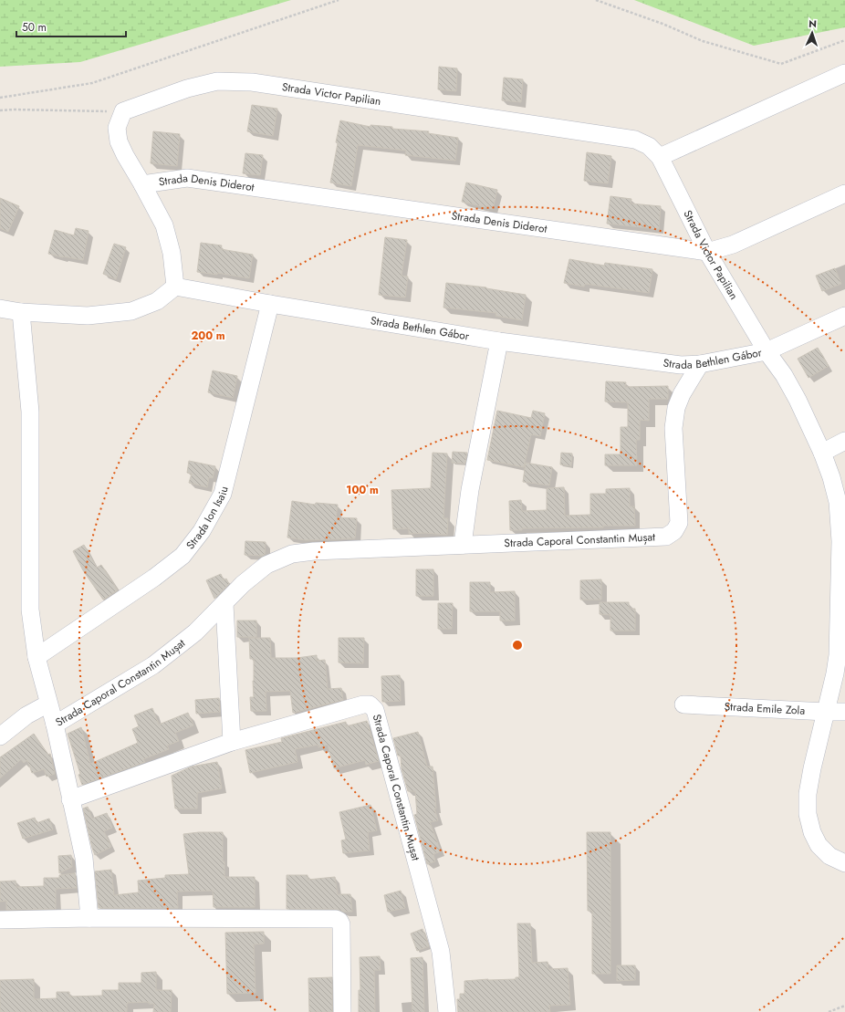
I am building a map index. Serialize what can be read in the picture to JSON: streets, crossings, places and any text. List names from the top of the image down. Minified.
{"streets":{"street":["Strada Victor Papilian","Strada Denis Diderot","Strada Bethlen Gábor","Strada Ion Isaiu","Strada Caporal Constantin Mușat","Strada Emile Zola"]},"crossings":[["Strada Victor Papilian","Strada Denis Diderot"],["Strada Victor Papilian","Strada Bethlen Gábor"],["Strada Victor Papilian","Strada Emile Zola"],["Strada Bethlen Gábor","Strada Ion Isaiu"],["Strada Bethlen Gábor","Strada Caporal Constantin Mușat"]],"scale_bar":"50 m","north":"top","rings":["200 m","100 m"]}
